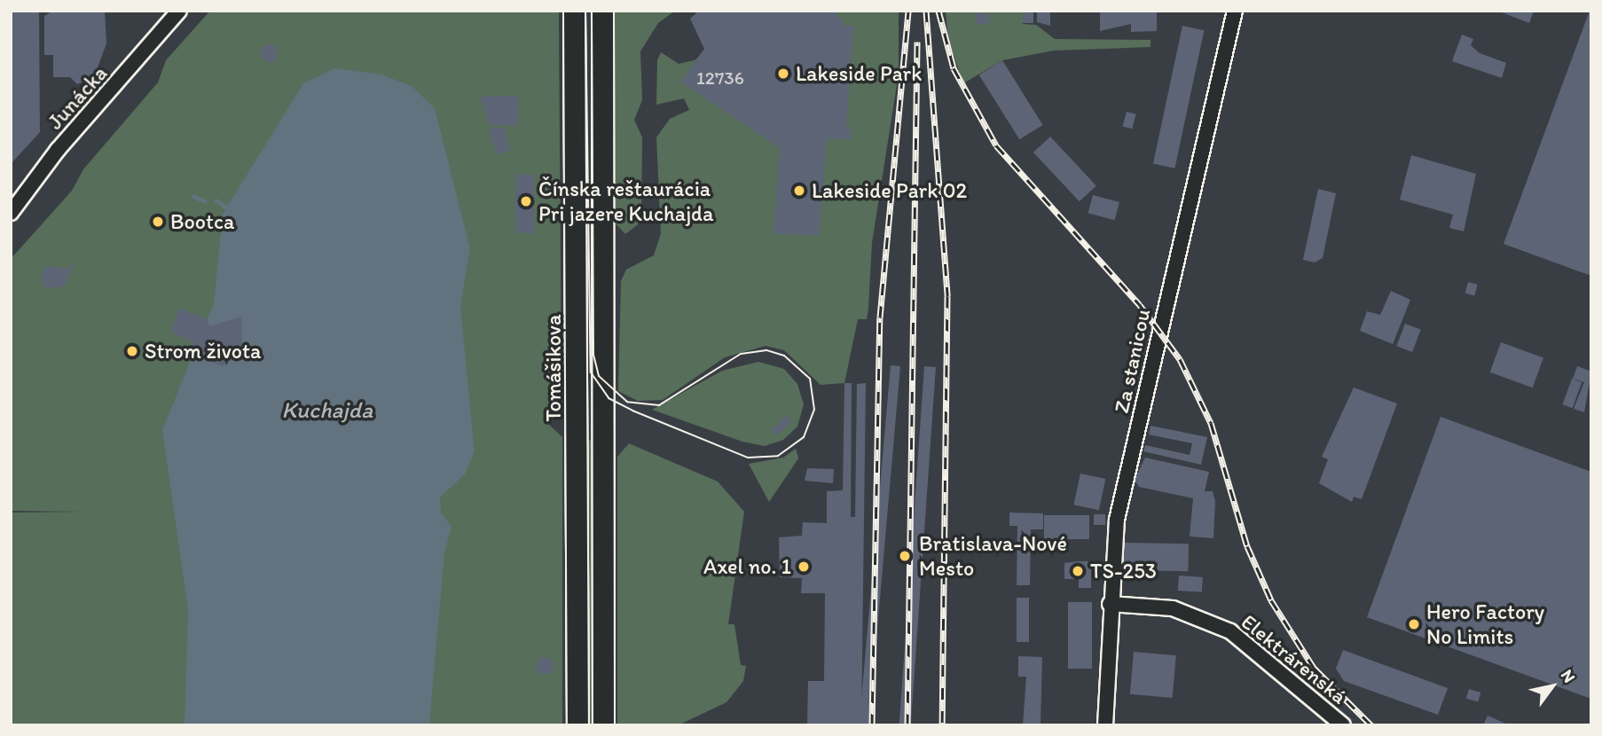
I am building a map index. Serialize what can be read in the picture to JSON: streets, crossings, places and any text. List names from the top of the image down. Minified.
{"streets":{"main road":["Tomášikova"],"street":["Junácka","Za stanicou","Elektrárenská"]},"crossings":[["Za stanicou","Elektrárenská"]],"water":["Kuchajda"],"places":["Lakeside Park","Lakeside Park 02","Čínska reštaurácia Pri jazere Kuchajda","Bootca","Strom života","Bratislava-Nové Mesto","Axel no. 1","TS-253","Hero Factory No Limits"],"house_numbers":["12736"],"north":"top right"}
